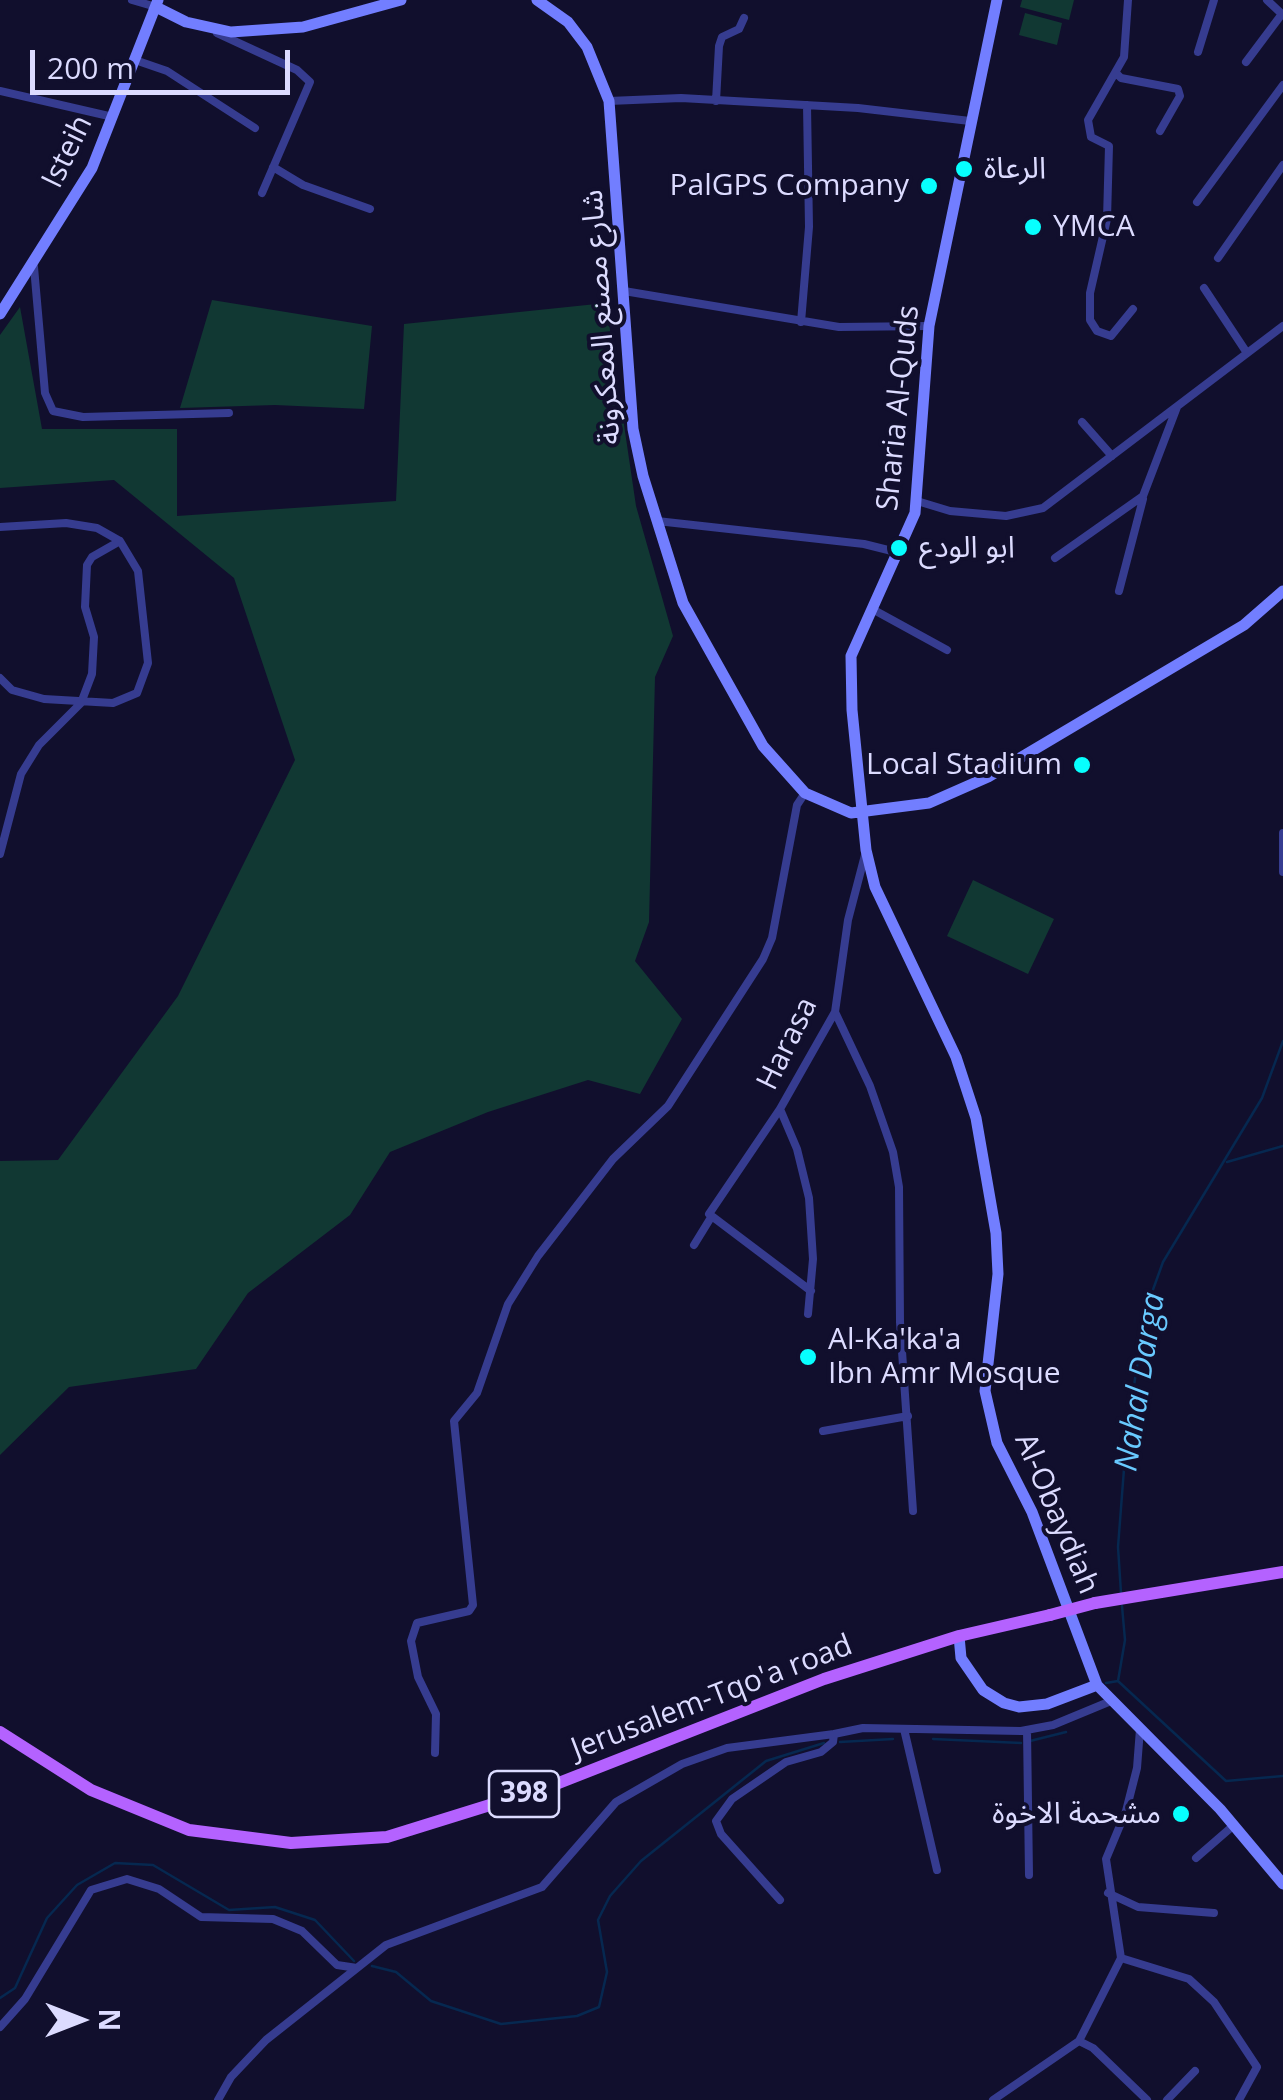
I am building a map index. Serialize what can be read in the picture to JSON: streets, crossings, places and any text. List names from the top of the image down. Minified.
{"streets":{"main road":["Isteih","شارع مصنع المعكرونة","Sharia Al-Quds","Al-Obaydiah","Jerusalem-Tqo'a road","398"],"street":["Harasa"]},"crossings":[["شارع مصنع المعكرونة","Sharia Al-Quds"],["شارع مصنع المعكرونة","Al-Obaydiah"],["Sharia Al-Quds","Al-Obaydiah"],["Harasa","Al-Obaydiah"]],"water":["Nahal Darga"],"places":["الرعاة","PalGPS Company","YMCA","ابو الودع","Local Stadium","Al-Ka'ka'a Ibn Amr Mosque","مشحمة الاخوة"],"scale_bar":"200 m","north":"right"}
